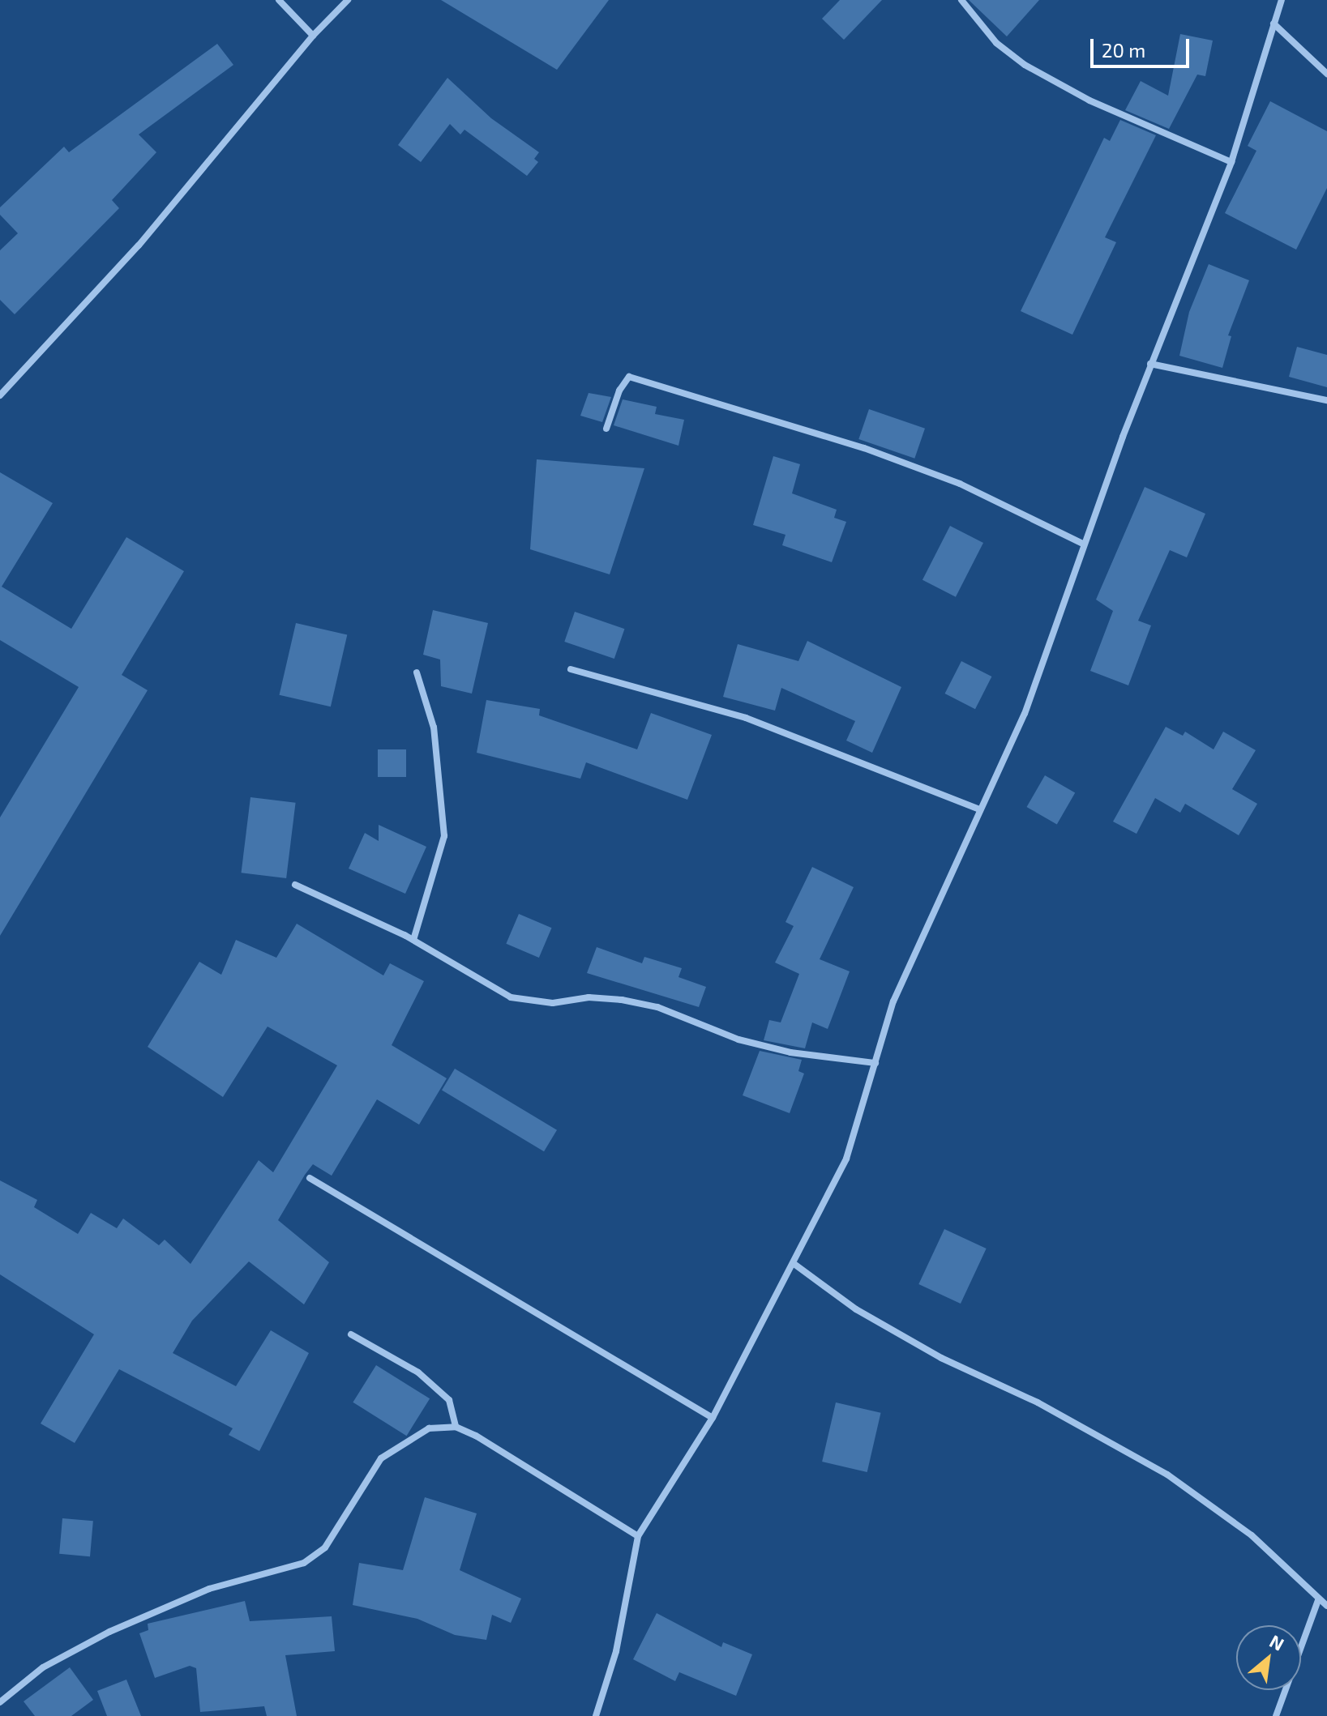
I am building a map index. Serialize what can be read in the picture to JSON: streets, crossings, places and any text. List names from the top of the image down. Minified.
{"scale_bar":"20 m","north":"top right"}
